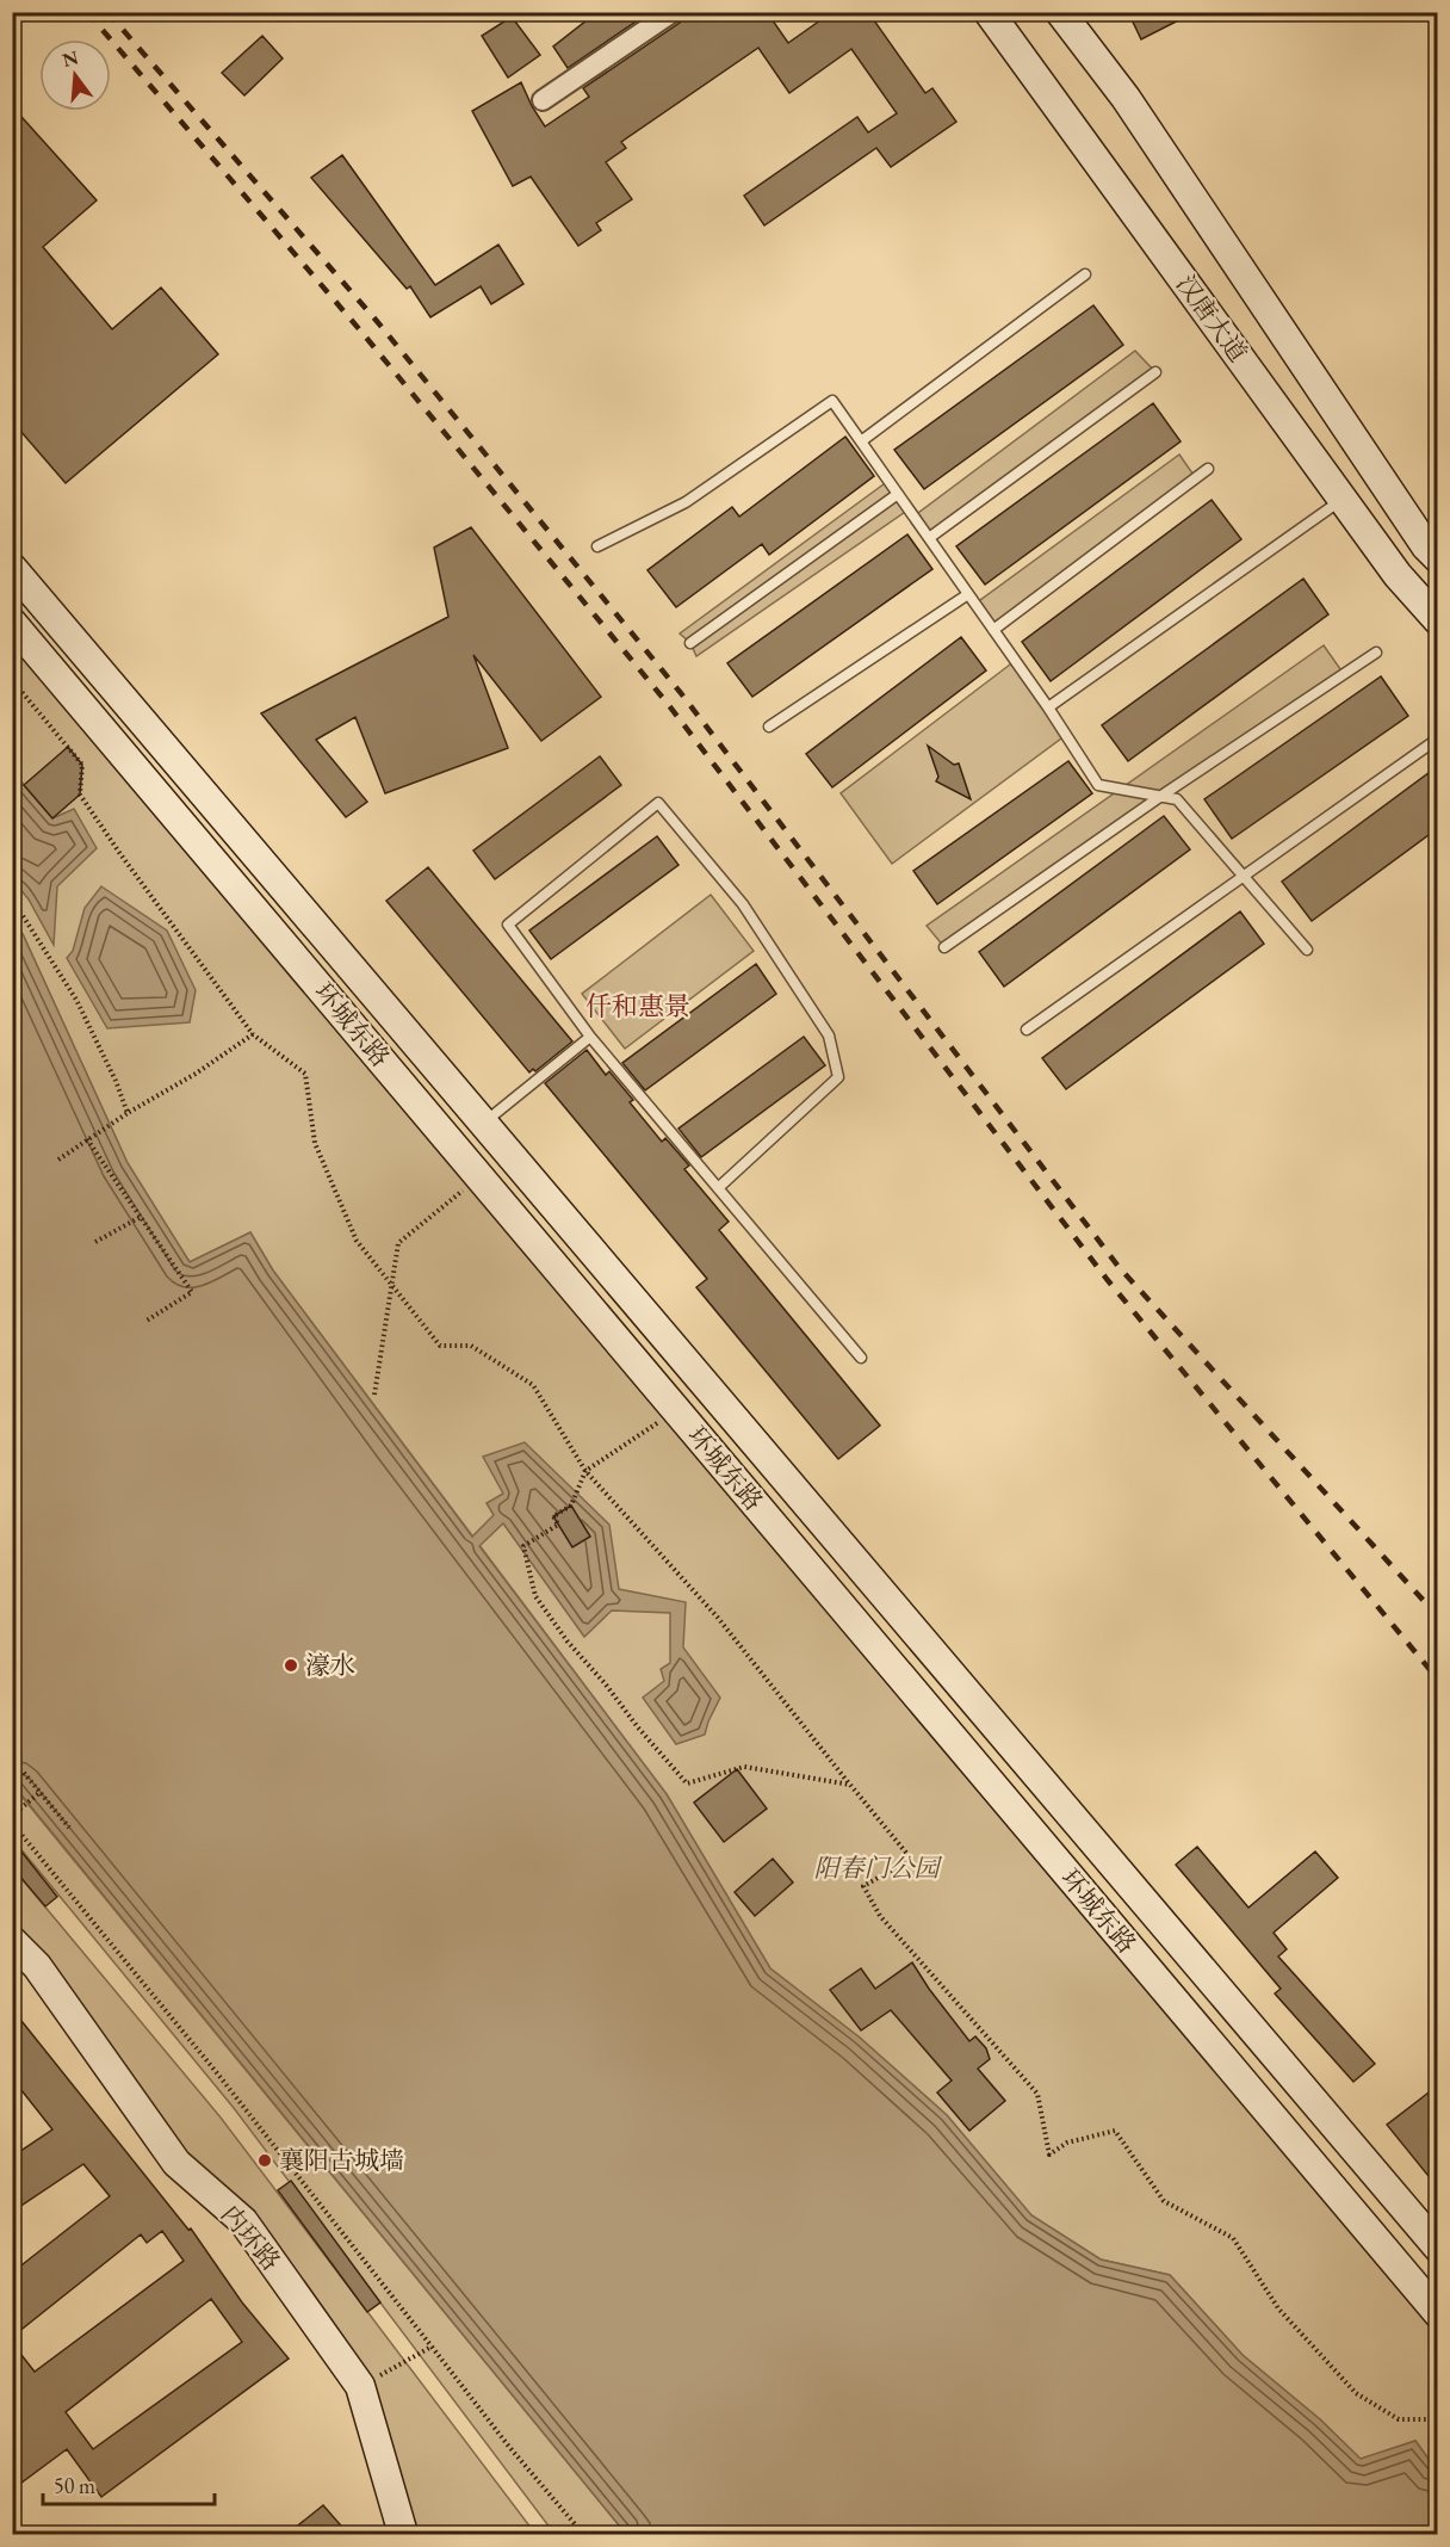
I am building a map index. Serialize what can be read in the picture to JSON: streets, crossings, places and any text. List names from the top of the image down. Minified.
{"streets":{"main road":["汉唐大道","环城东路","内环路"]},"districts":["仟和惠景"],"parks":["阳春门公园"],"places":["濠水","襄阳古城墙"],"scale_bar":"50 m","north":"top"}
